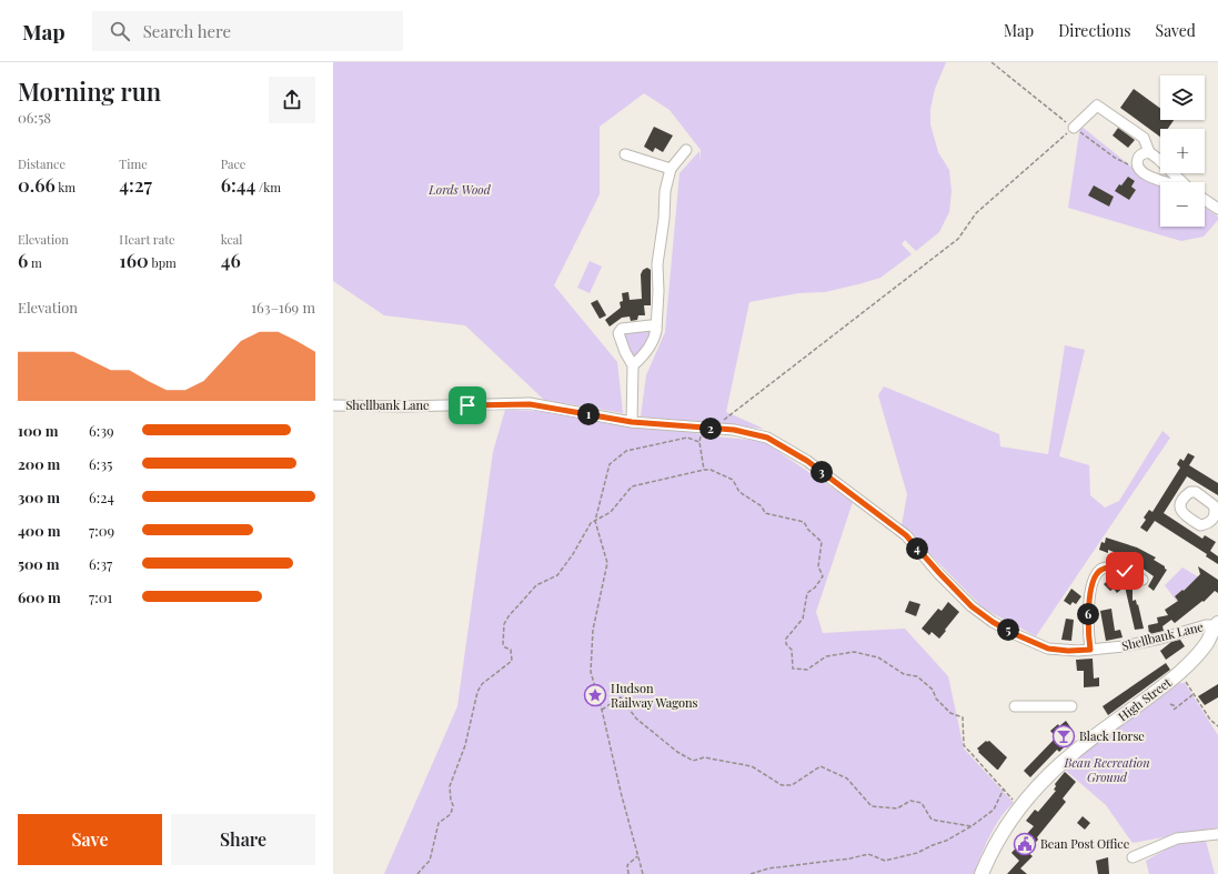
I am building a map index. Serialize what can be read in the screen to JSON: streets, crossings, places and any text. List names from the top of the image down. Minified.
{"streets":{"main road":["High Street"],"street":["Shellbank Lane"]},"crossings":[["Shellbank Lane","High Street"]],"parks":["Lords Wood","Bean Recreation Ground"],"places":{"place":["Hudson Railway Wagons"],"bar":["Black Horse"],"public building":["Bean Post Office"]},"page":{"header":"Map","search":"Search here","nav":["Map","Directions","Saved"],"heading":["Morning run","06:58"],"map_buttons":["+","−"],"stats":[["Distance","0.66 km"],["Time","4:27"],["Pace","6:44 /km"],["Elevation","6 m"],["Heart rate","160 bpm"],["kcal","46"]],"chart":["Elevation","163–169 m"],"pins":["1","2","3","4","6","5"],"list":[{"name":"100 m","note":"6:39"},{"name":"200 m","note":"6:35"},{"name":"300 m","note":"6:24"},{"name":"400 m","note":"7:09"},{"name":"500 m","note":"6:37"},{"name":"600 m","note":"7:01"}],"buttons":["Save","Share"]}}
